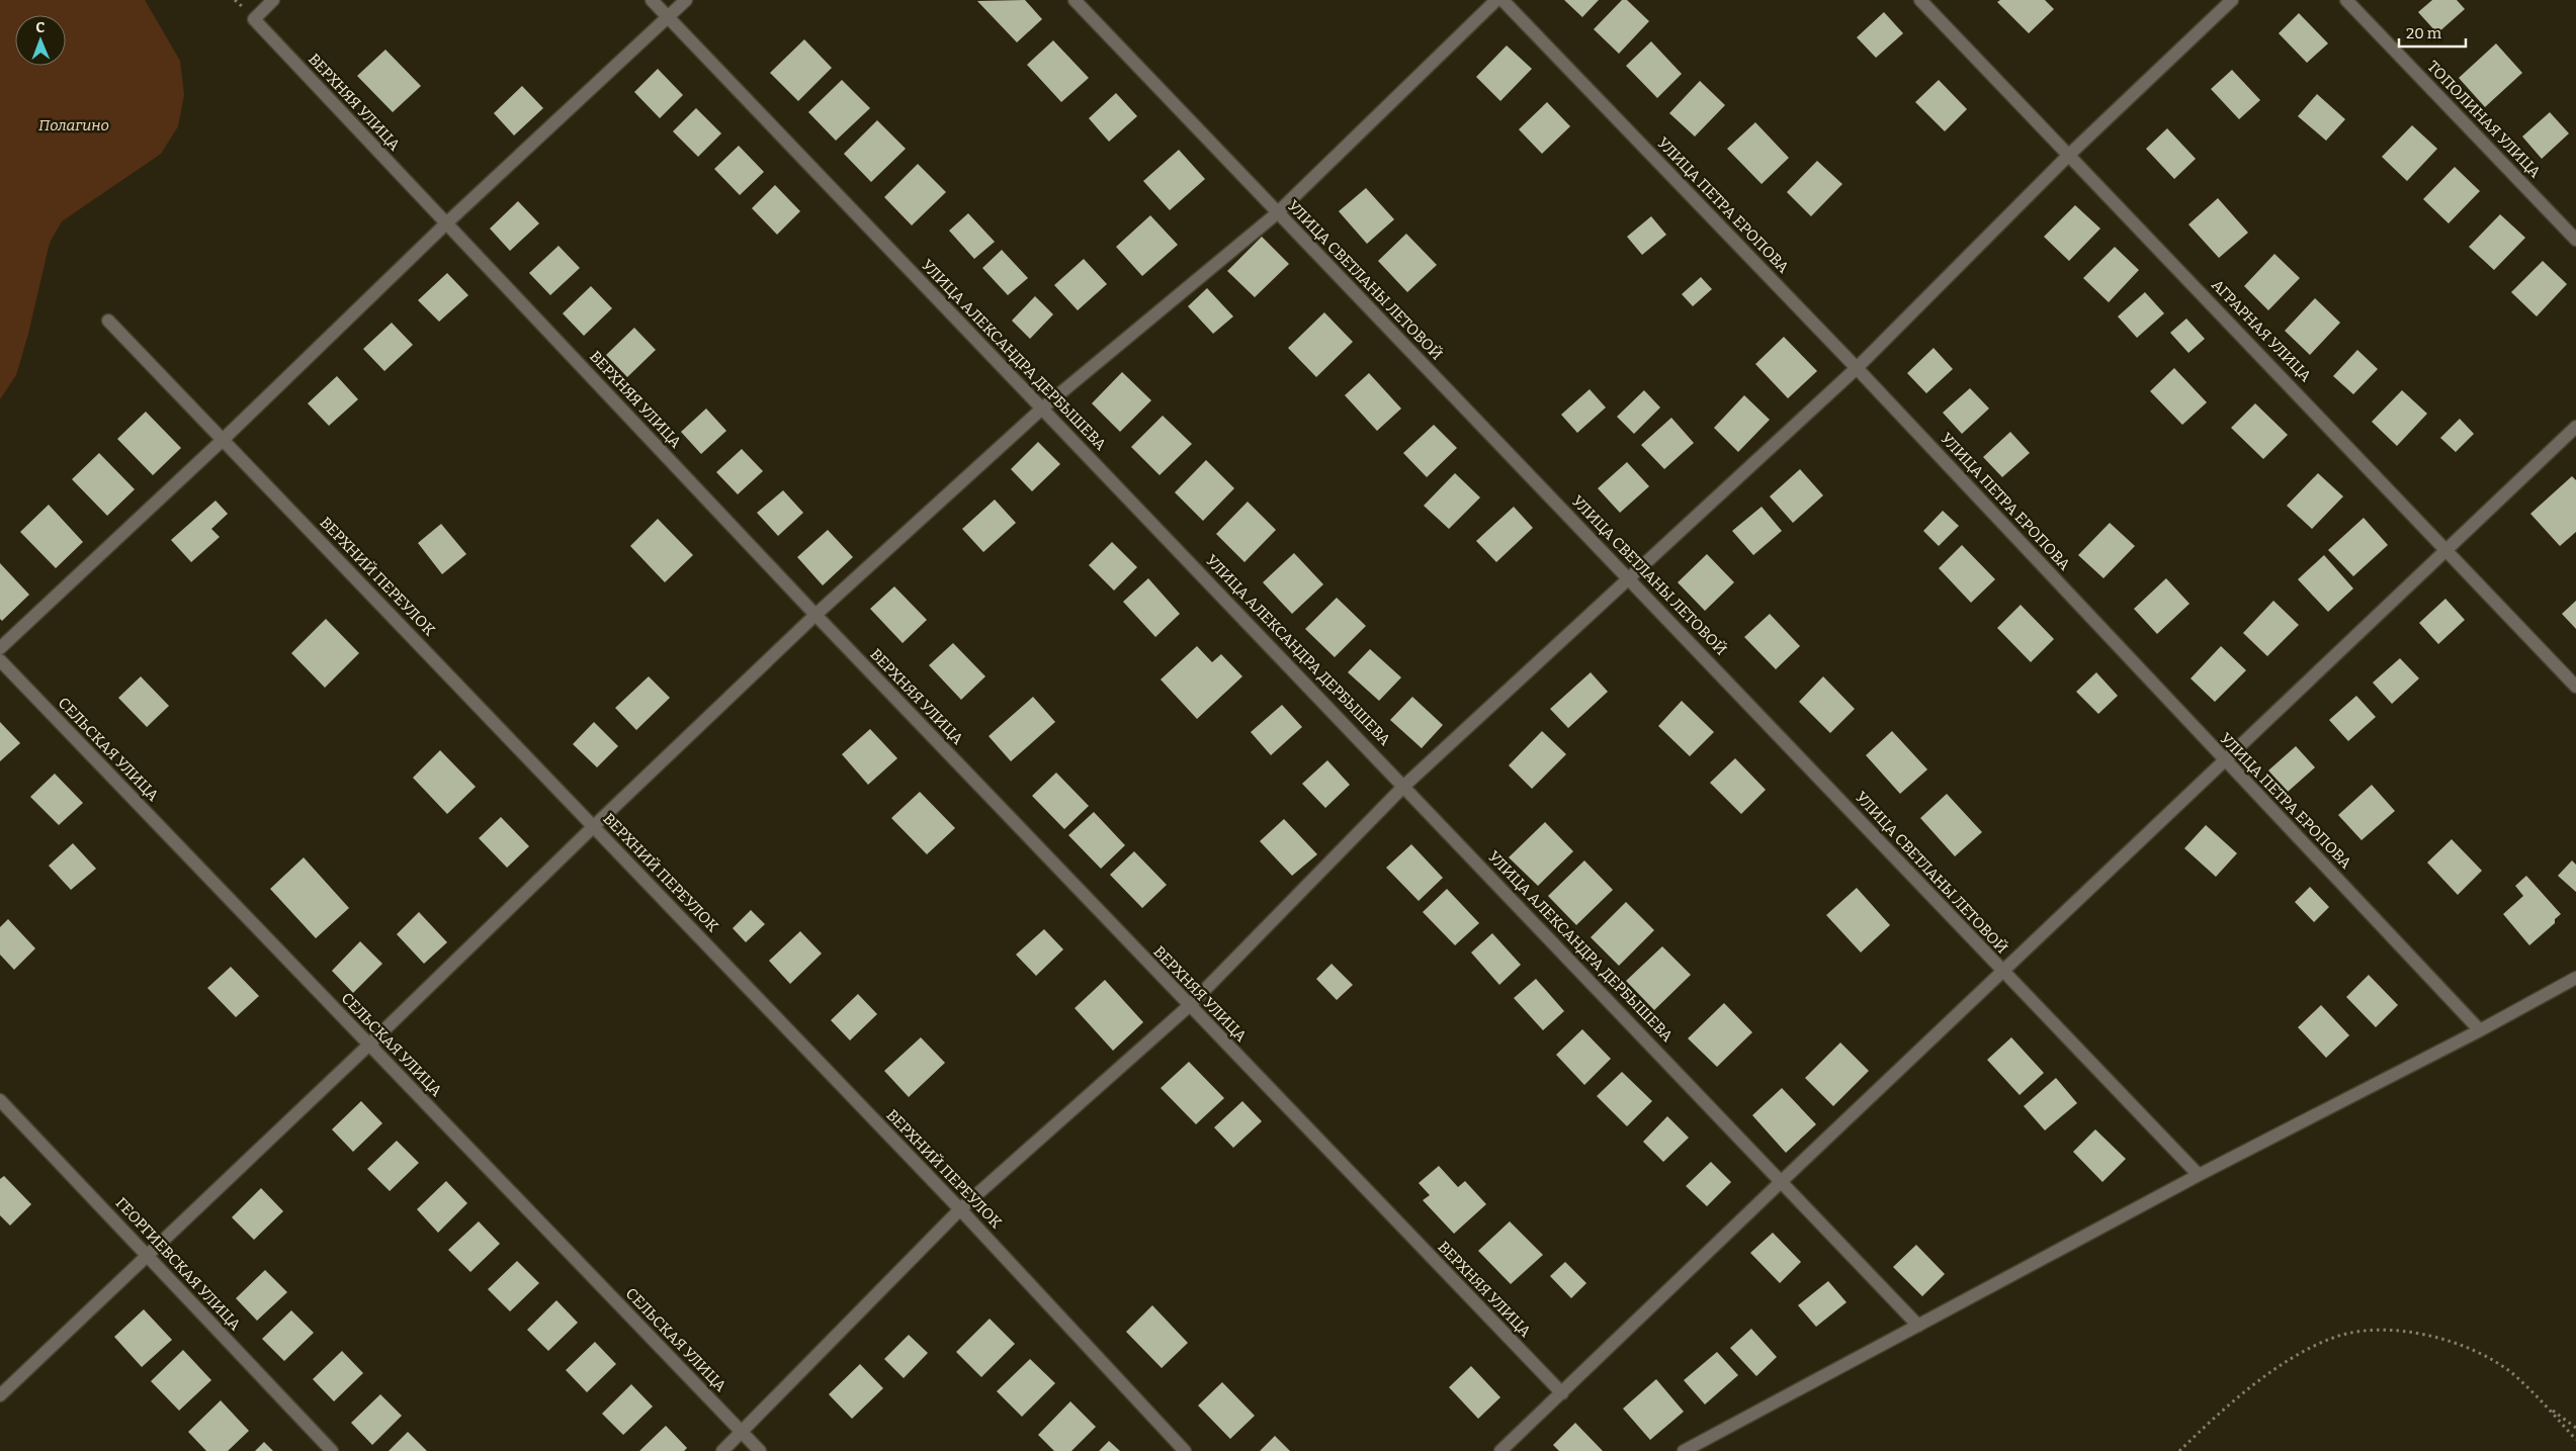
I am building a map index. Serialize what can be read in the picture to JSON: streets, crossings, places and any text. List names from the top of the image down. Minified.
{"streets":{"street":["ВЕРХНЯЯ УЛИЦА","ТОПОЛИНАЯ УЛИЦА","УЛИЦА ПЕТРА ЕРОПОВА","УЛИЦА СВЕТЛАНЫ ЛЕТОВОЙ","АГРАРНАЯ УЛИЦА","УЛИЦА АЛЕКСАНДРА ДЕРБЫШЕВА","ВЕРХНИЙ ПЕРЕУЛОК","СЕЛЬСКАЯ УЛИЦА","ГЕОРГИЕВСКАЯ УЛИЦА"]},"parks":["Полагино"],"scale_bar":"20 m","north":"top"}
